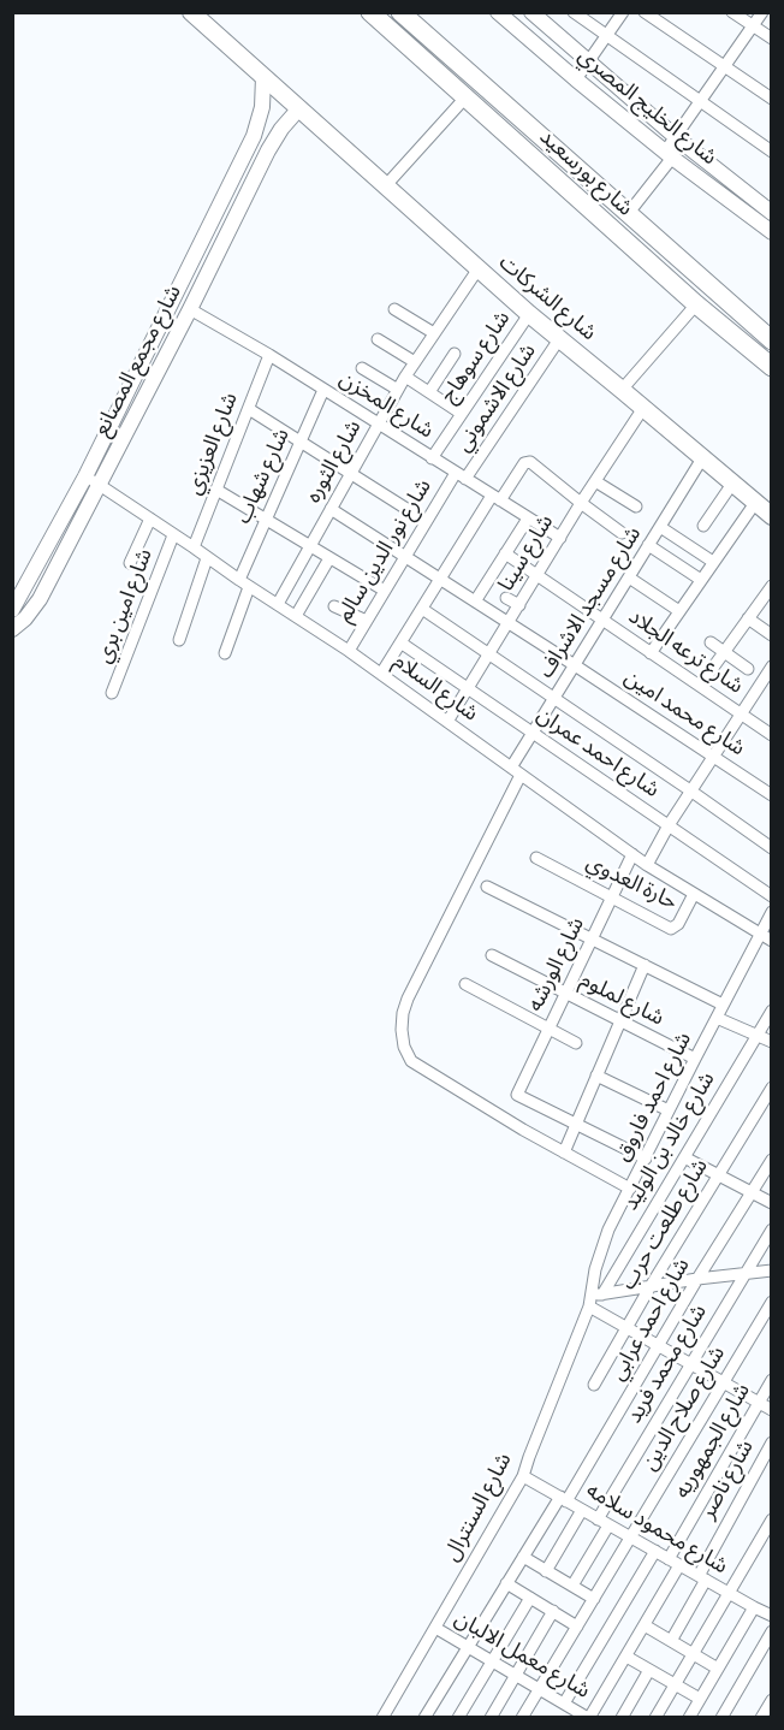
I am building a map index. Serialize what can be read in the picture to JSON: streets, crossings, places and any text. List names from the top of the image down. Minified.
{"streets":{"main road":["شارع بورسعيد","شارع الشركات"],"street":["شارع الخليج المصري","شارع سوهاج","شارع مجمع المصانع","شارع الاشموني","شارع المخزن","شارع العزيزي","شارع الثوره","شارع شهاب","شارع نور الدين سالم","شارع سينا","شارع مسجد الاشراف","شارع امين بري","شارع ترعه الجلاد","شارع السلام","شارع محمد امين","شارع احمد عمران","حارة العدوي","شارع الورشه","شارع لملوم","شارع احمد فاروق","شارع خالد بن الوليد","شارع طلعت حرب","شارع احمد عرابي","شارع محمد فريد","شارع صلاح الدين","شارع الجمهوريه","شارع ناصر","شارع السنترال","شارع محمود سلامه","شارع معمل الالبان"]},"crossings":[["شارع الشركات","شارع سوهاج"],["شارع الشركات","شارع مجمع المصانع"],["شارع الشركات","شارع الاشموني"],["شارع الشركات","شارع الثوره"],["شارع الشركات","شارع سينا"],["شارع الشركات","شارع مسجد الاشراف"],["شارع سوهاج","شارع المخزن"],["شارع مجمع المصانع","شارع المخزن"],["شارع مجمع المصانع","شارع السلام"],["شارع الاشموني","شارع المخزن"],["شارع الاشموني","شارع نور الدين سالم"],["شارع المخزن","شارع العزيزي"],["شارع المخزن","شارع الثوره"],["شارع المخزن","شارع شهاب"],["شارع المخزن","شارع نور الدين سالم"],["شارع المخزن","شارع سينا"],["شارع العزيزي","شارع السلام"],["شارع الثوره","شارع السلام"],["شارع الثوره","شارع محمد امين"],["شارع شهاب","شارع السلام"],["شارع نور الدين سالم","شارع السلام"],["شارع نور الدين سالم","شارع محمد امين"],["شارع سينا","شارع ترعه الجلاد"],["شارع سينا","شارع السلام"],["شارع سينا","شارع محمد امين"],["شارع سينا","شارع احمد عمران"],["شارع مسجد الاشراف","شارع ترعه الجلاد"],["شارع مسجد الاشراف","شارع السلام"],["شارع مسجد الاشراف","شارع محمد امين"],["شارع مسجد الاشراف","شارع احمد عمران"],["شارع مسجد الاشراف","شارع احمد فاروق"],["شارع امين بري","شارع السلام"],["شارع السلام","حارة العدوي"],["شارع السلام","شارع الورشه"],["شارع السلام","شارع احمد فاروق"],["حارة العدوي","شارع الورشه"],["شارع الورشه","شارع لملوم"],["شارع لملوم","شارع احمد فاروق"],["شارع احمد فاروق","شارع خالد بن الوليد"],["شارع احمد فاروق","شارع السنترال"],["شارع خالد بن الوليد","شارع السنترال"],["شارع احمد عرابي","شارع محمود سلامه"],["شارع احمد عرابي","شارع معمل الالبان"],["شارع محمد فريد","شارع محمود سلامه"],["شارع صلاح الدين","شارع محمود سلامه"],["شارع صلاح الدين","شارع معمل الالبان"],["شارع الجمهوريه","شارع محمود سلامه"],["شارع ناصر","شارع محمود سلامه"],["شارع السنترال","شارع محمود سلامه"],["شارع السنترال","شارع معمل الالبان"]]}
